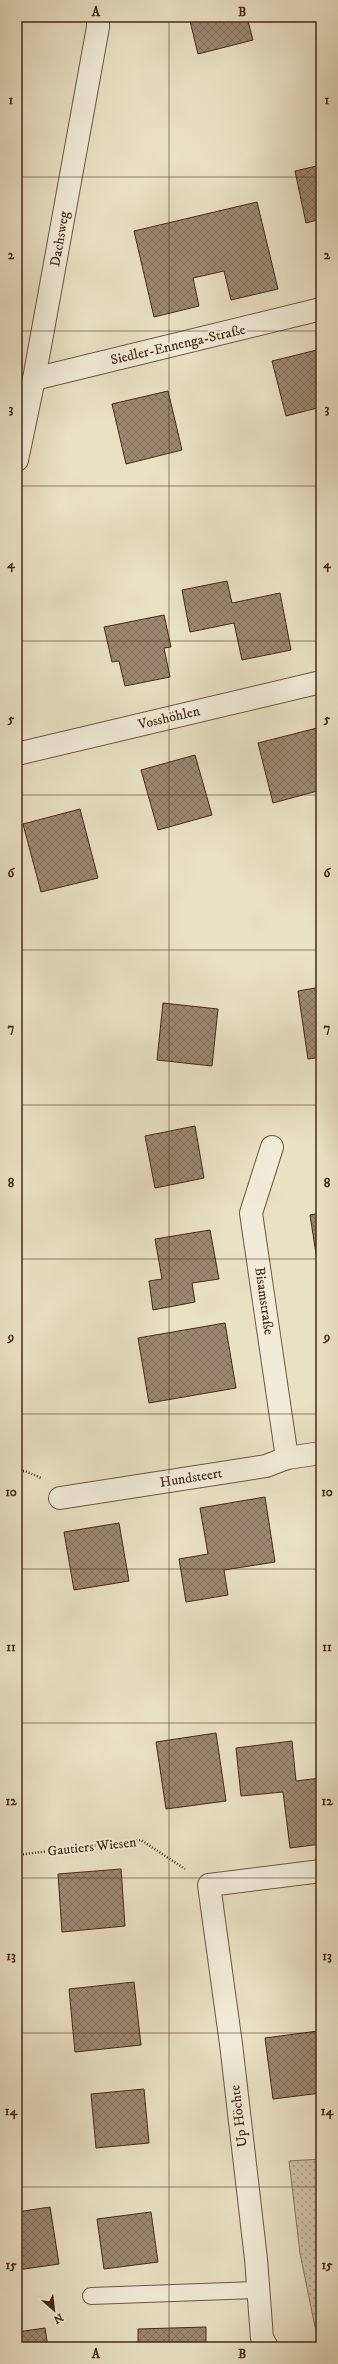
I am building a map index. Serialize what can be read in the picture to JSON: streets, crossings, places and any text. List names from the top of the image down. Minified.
{"streets":{"street":["Dachsweg","Siedler-Ennenga-Straße","Vosshöhlen","Bisamstraße","Hundsteert","Up Höchte"],"path":["Gautiers Wiesen"]},"crossings":[["Dachsweg","Siedler-Ennenga-Straße"],["Bisamstraße","Hundsteert"],["Gautiers Wiesen","Up Höchte"]],"north":"bottom right","grid":{"columns":["A","B"],"rows":["1","2","3","4","5","6","7","8","9","10","11","12","13","14","15"]}}
